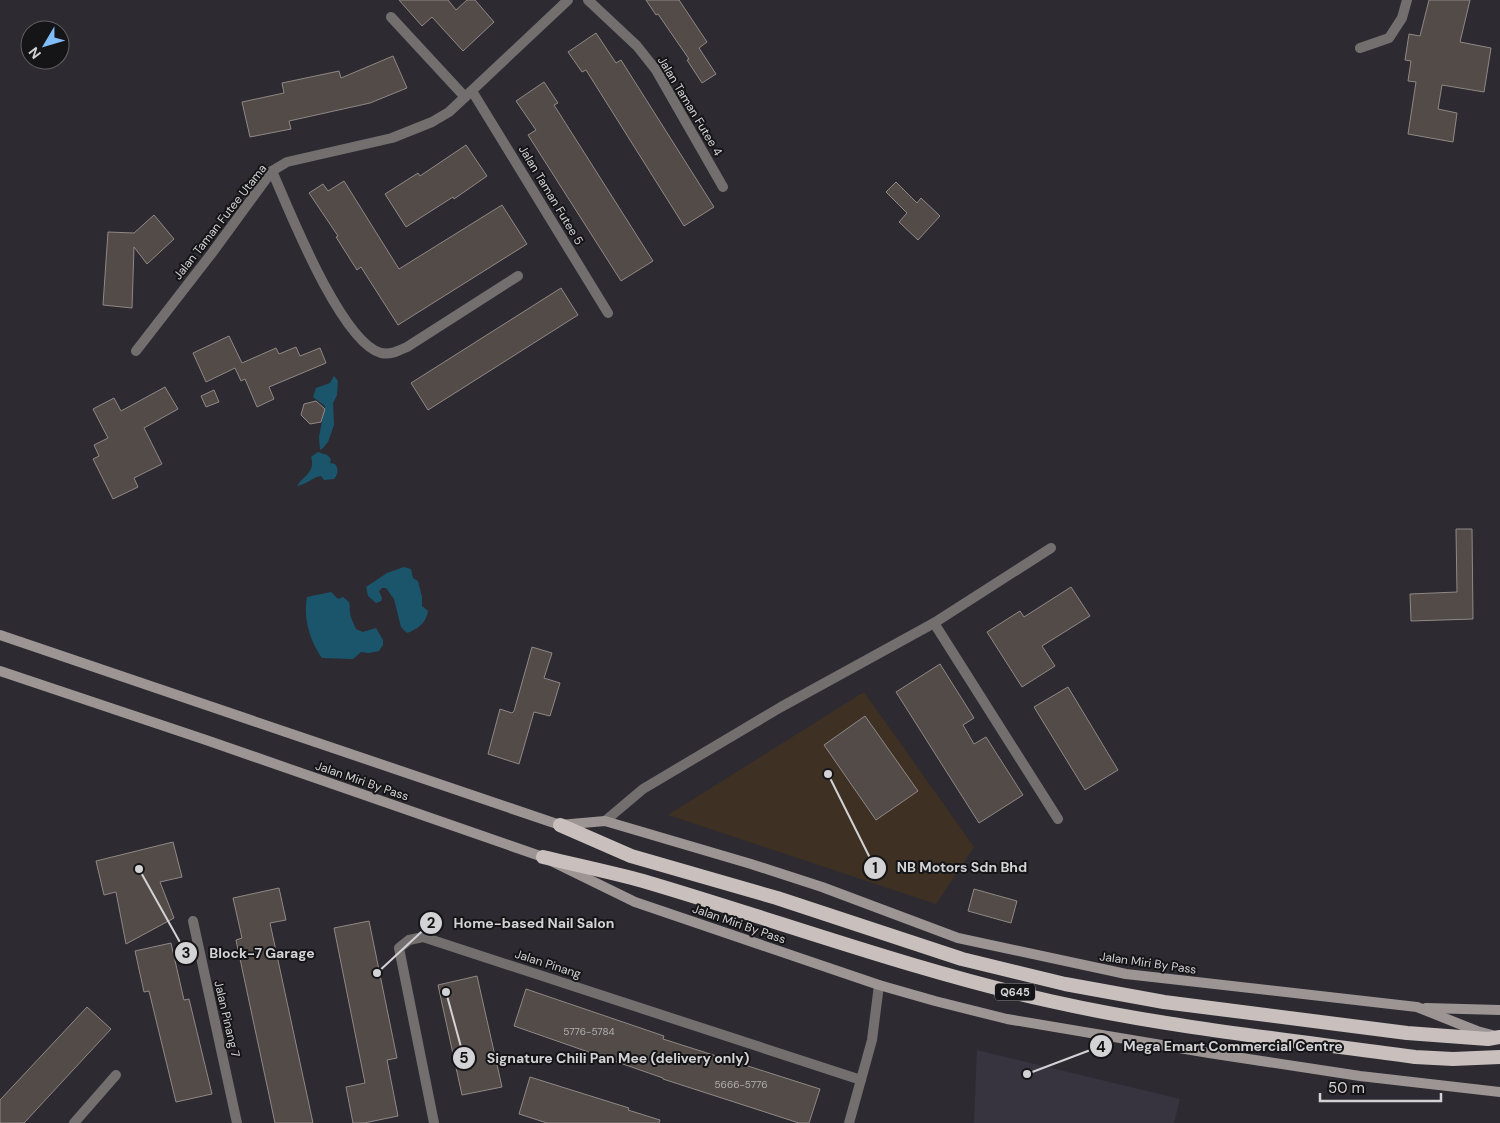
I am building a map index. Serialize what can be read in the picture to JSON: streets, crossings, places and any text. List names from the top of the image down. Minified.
{"streets":{"highway":["Q645"],"main road":["Jalan Miri By Pass"],"street":["Jalan Taman Futee 4","Jalan Taman Futee 5","Jalan Taman Futee Utama","Jalan Pinang","Jalan Pinang 7"]},"crossings":[["Jalan Taman Futee 5","Jalan Taman Futee Utama"],["Jalan Miri By Pass","Q645"]],"places":["NB Motors Sdn Bhd","Block-7 Garage","Home-based Nail Salon","Signature Chili Pan Mee (delivery only)","Mega Emart Commercial Centre"],"house_numbers":["5776-5784","5666-5776"],"scale_bar":"50 m","north":"bottom left"}
